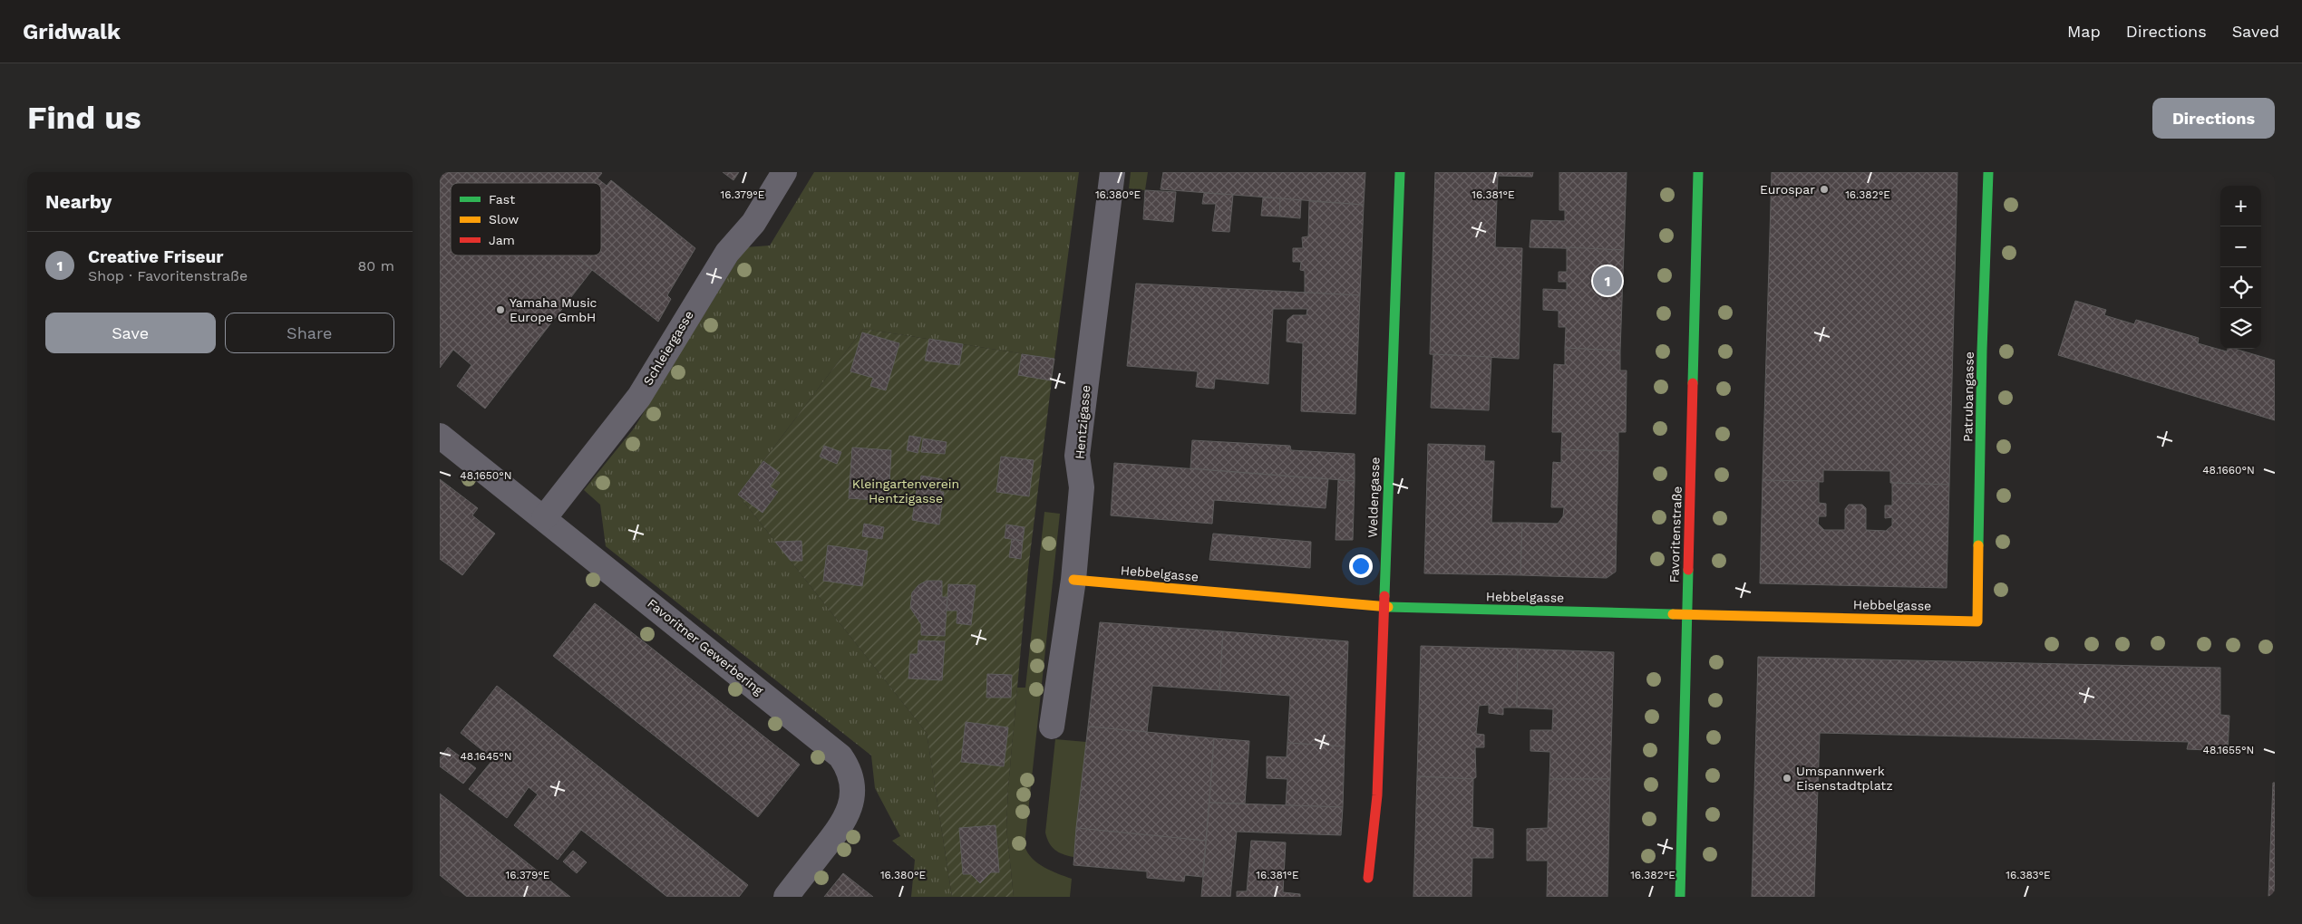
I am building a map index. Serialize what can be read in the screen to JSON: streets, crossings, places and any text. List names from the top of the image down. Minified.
{"streets":{"street":["Schleiergasse","Patrubangasse","Hentzigasse","Weldengasse","Favoritenstraße","Hebbelgasse","Favoritner Gewerbering"]},"crossings":[["Schleiergasse","Favoritner Gewerbering"],["Patrubangasse","Hebbelgasse"],["Hentzigasse","Hebbelgasse"],["Weldengasse","Hebbelgasse"],["Favoritenstraße","Hebbelgasse"]],"parks":["Kleingartenverein Hentzigasse"],"places":["Eurospar","Yamaha Music Europe GmbH","Umspannwerk Eisenstadtplatz"],"legend":["Fast","Slow","Jam"],"page":{"header":"Gridwalk","nav":["Map","Directions","Saved"],"buttons":["Directions",["Save","Share"]],"title":"Find us","heading":"Nearby","map_buttons":["+","−"],"list":[{"mark":"1","name":"Creative Friseur","note":"Shop · Favoritenstraße","value":"80 m"}],"pins":"1"},"coordinates":["16.379°E","16.380°E","16.381°E","16.382°E","48.1660°N","48.1650°N","48.1655°N","48.1645°N","16.383°E"]}
